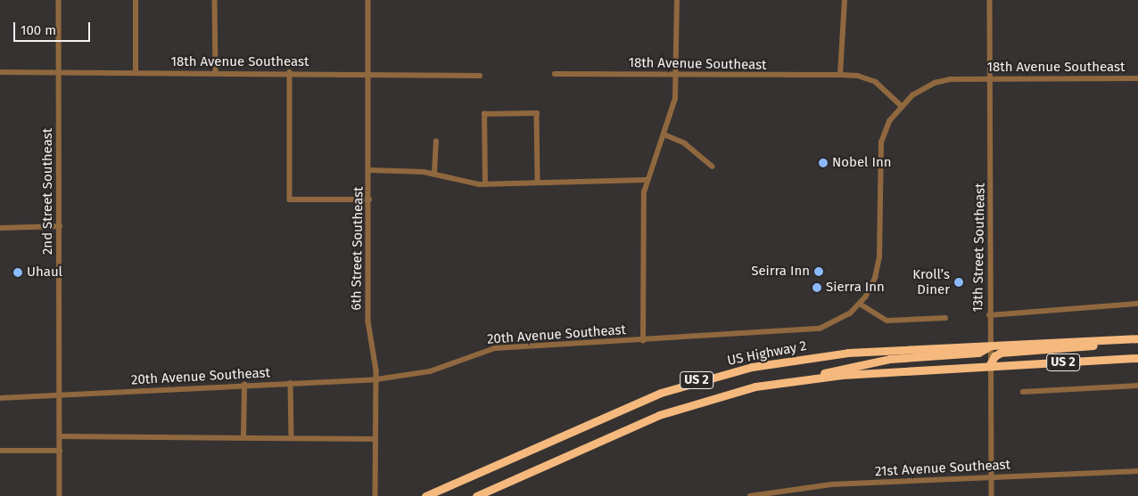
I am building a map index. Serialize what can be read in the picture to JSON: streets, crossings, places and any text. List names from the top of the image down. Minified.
{"streets":{"highway":["US Highway 2","US 2"],"street":["18th Avenue Southeast","2nd Street Southeast","13th Street Southeast","6th Street Southeast","20th Avenue Southeast","21st Avenue Southeast"]},"crossings":[["18th Avenue Southeast","2nd Street Southeast"],["18th Avenue Southeast","13th Street Southeast"],["18th Avenue Southeast","6th Street Southeast"],["18th Avenue Southeast","20th Avenue Southeast"],["2nd Street Southeast","20th Avenue Southeast"],["13th Street Southeast","US Highway 2"],["13th Street Southeast","US 2"],["13th Street Southeast","21st Avenue Southeast"],["6th Street Southeast","20th Avenue Southeast"]],"places":["Nobel Inn","Seirra Inn","Uhaul","Kroll’s Diner","Sierra Inn"],"scale_bar":"100 m"}
